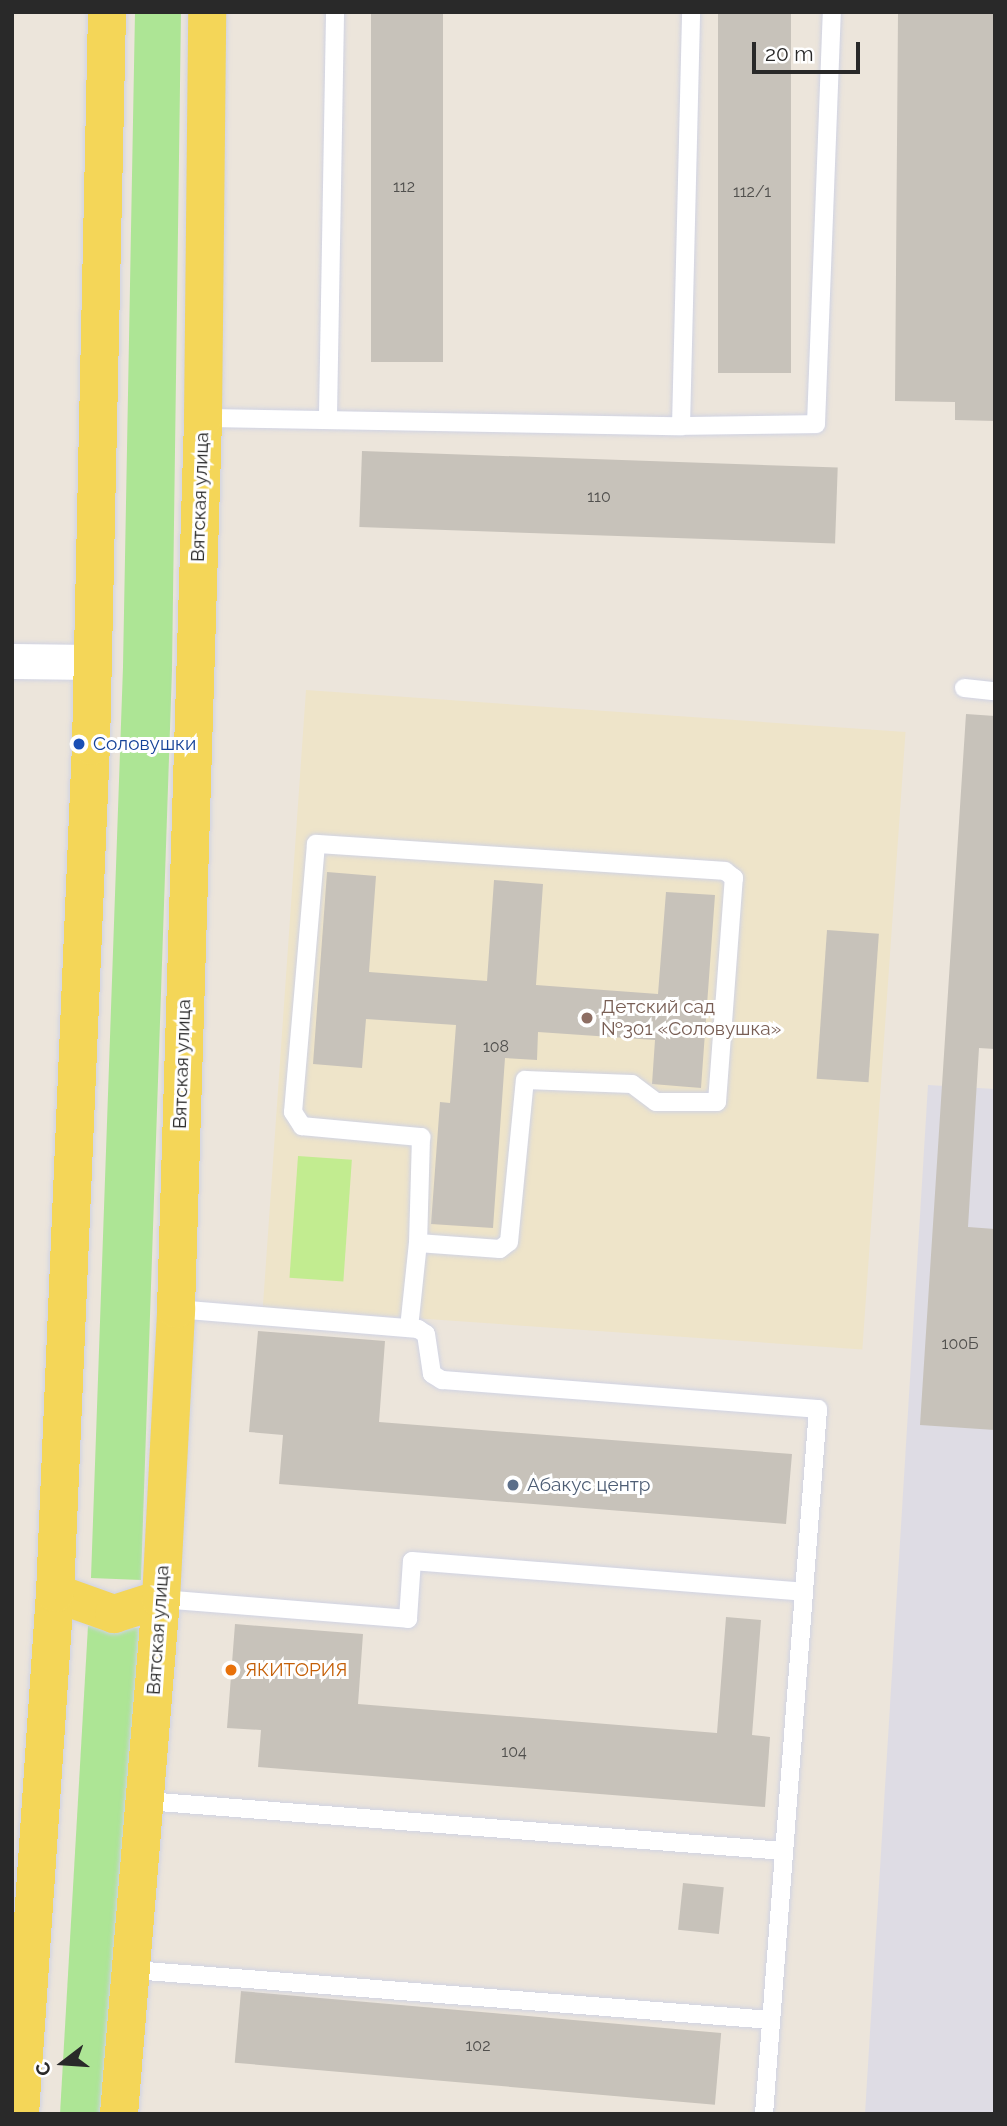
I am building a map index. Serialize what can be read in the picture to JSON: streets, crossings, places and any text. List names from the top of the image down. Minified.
{"streets":{"main road":["Вятская улица"]},"places":["Соловушки","Детский сад №301 «Соловушка»","Абакус центр","ЯКИТОРИЯ"],"house_numbers":["112","112/1","110","108","100Б","104","102"],"scale_bar":"20 m","north":"left"}
